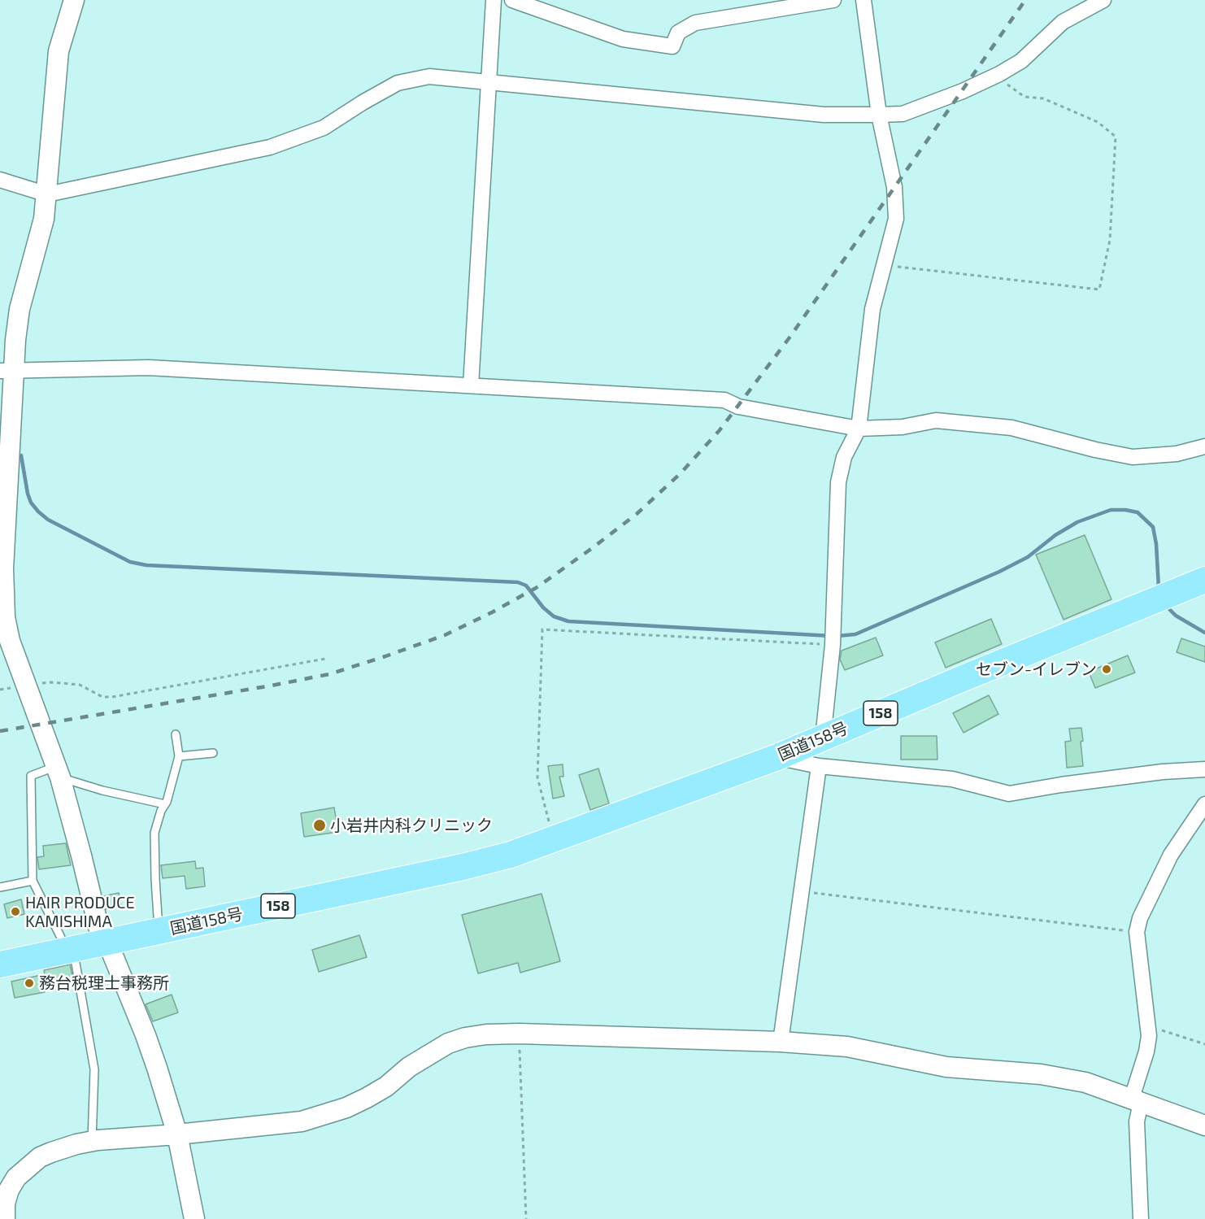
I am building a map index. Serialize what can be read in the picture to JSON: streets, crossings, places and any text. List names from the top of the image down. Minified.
{"streets":{"highway":["158","国道158号"]},"places":["セブン-イレブン","小岩井内科クリニック","HAIR PRODUCE KAMISHIMA","務台税理士事務所"]}
